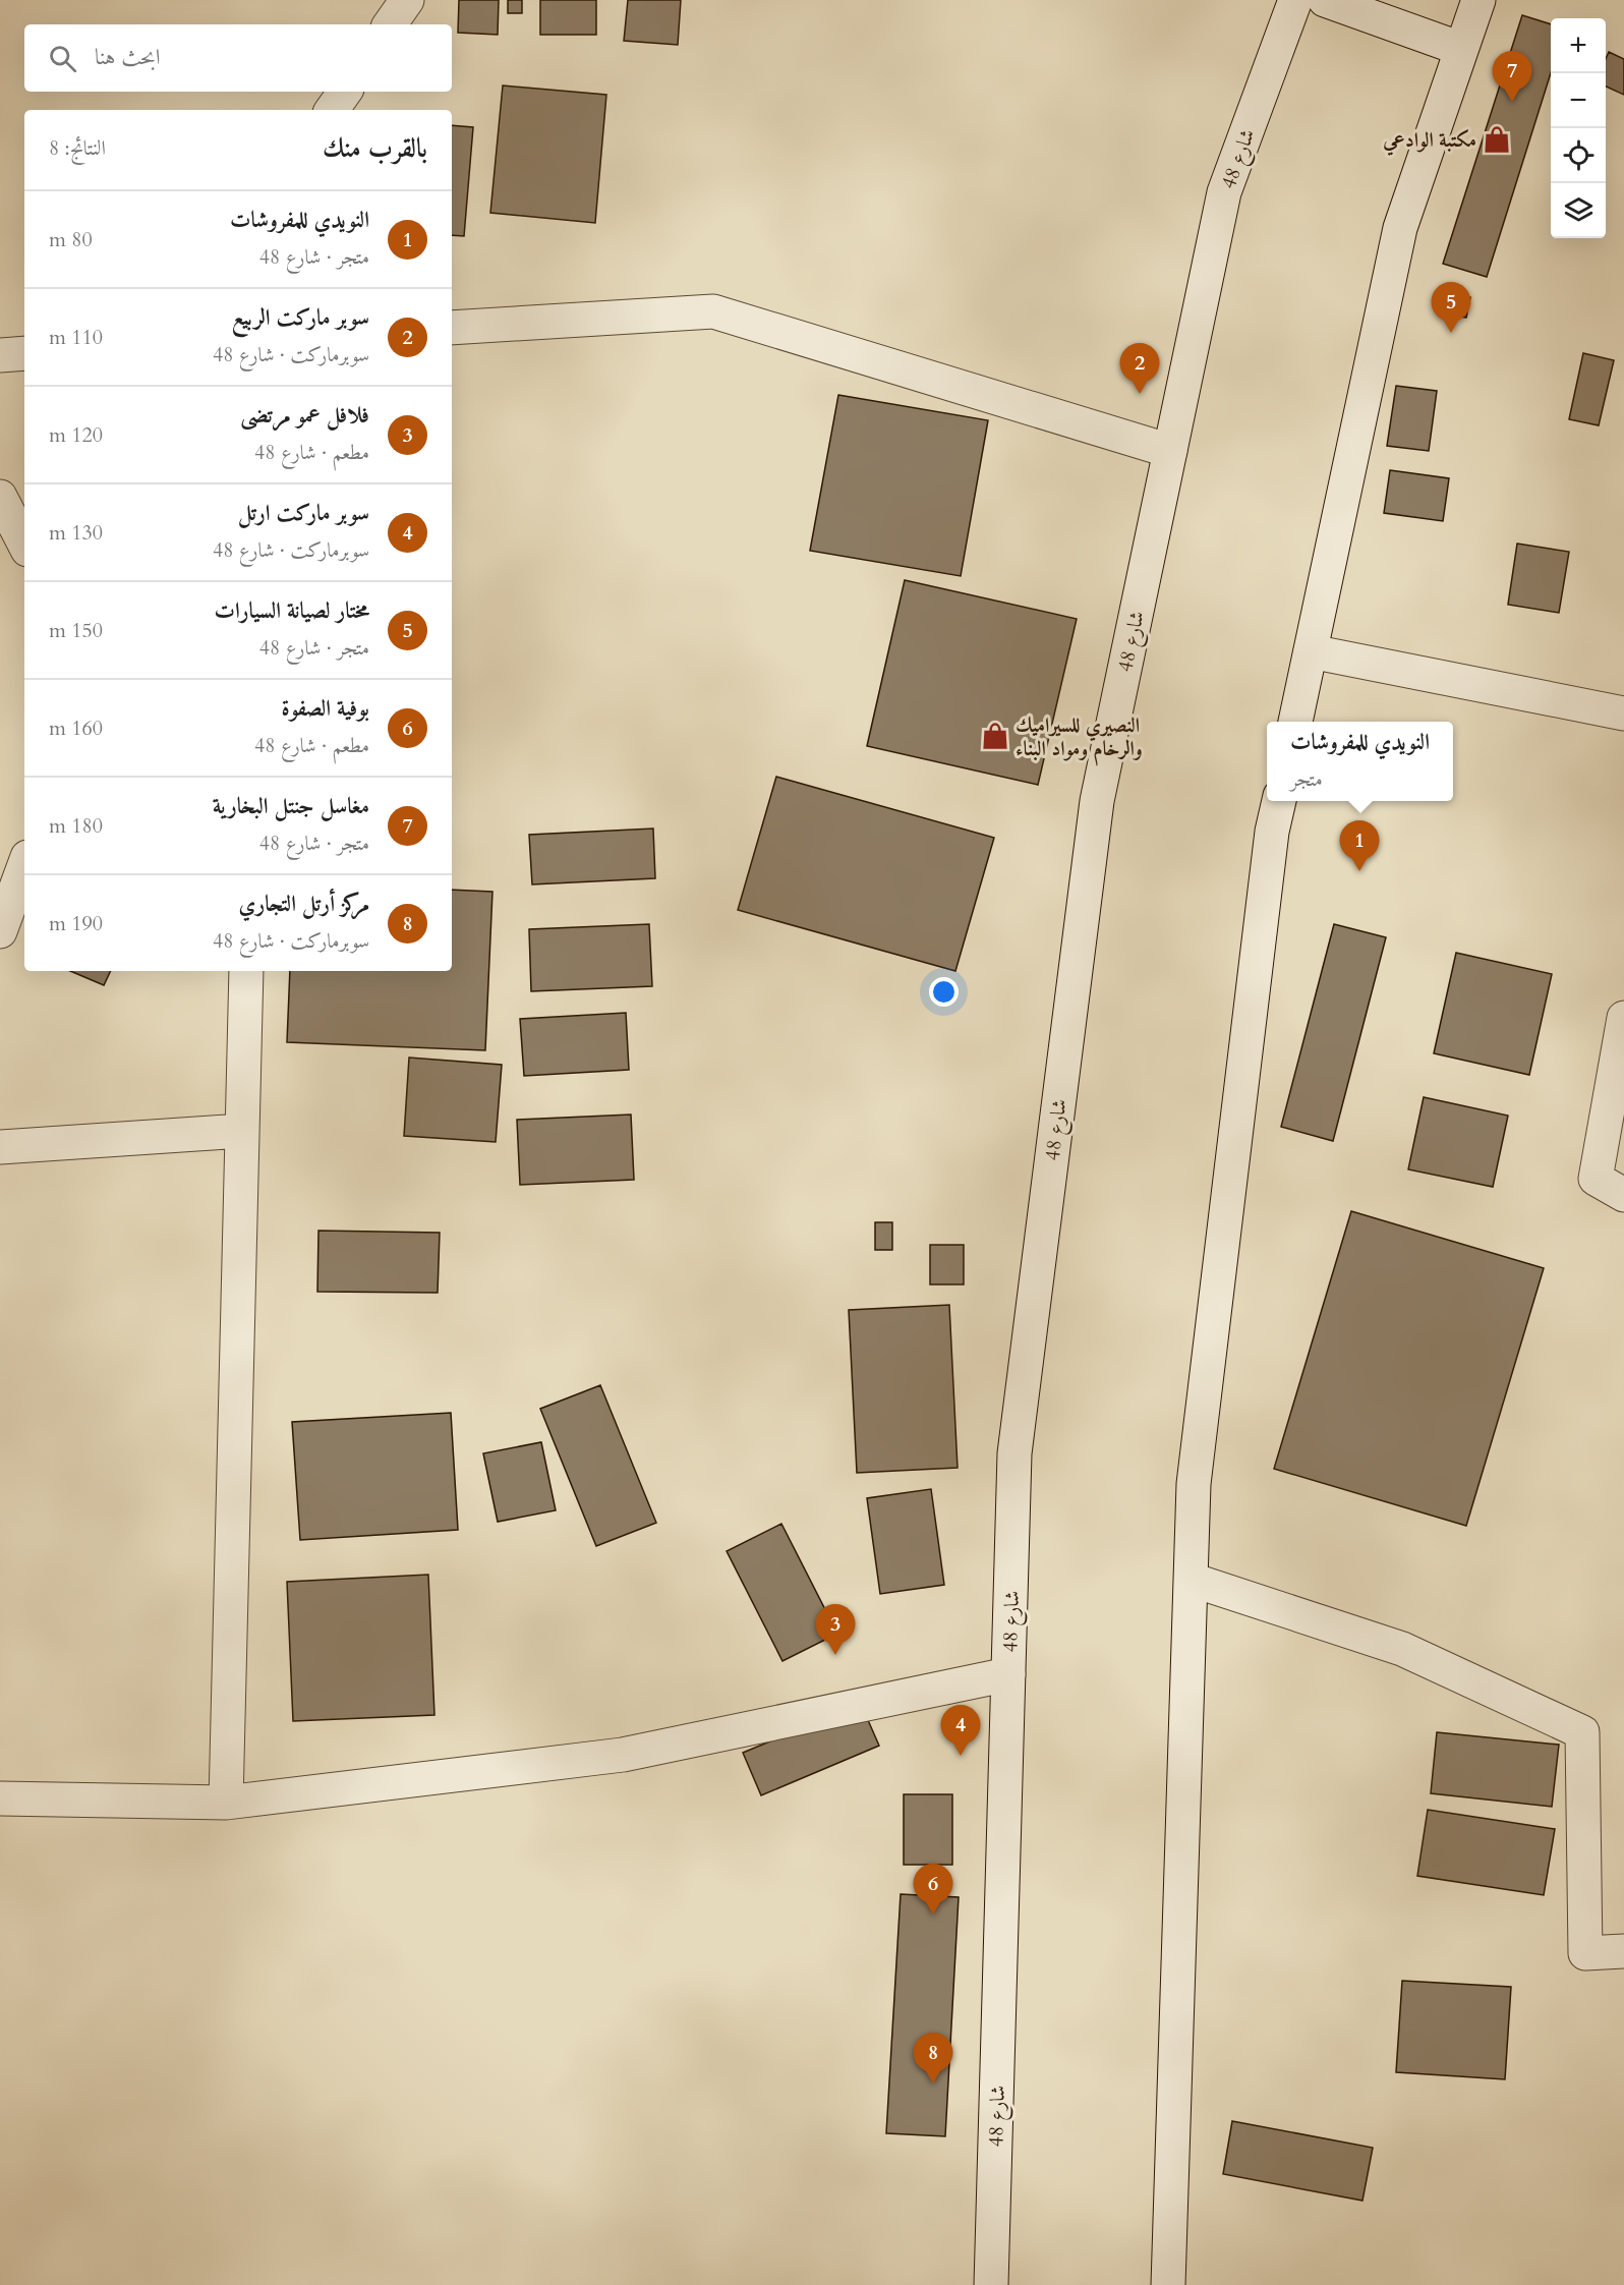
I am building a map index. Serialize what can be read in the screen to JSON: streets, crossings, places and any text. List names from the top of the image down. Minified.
{"streets":{"main road":["شارع 48"]},"places":{"shop":["مكتبة الوادعي","النصيري للسيراميك والرخام ومواد البناء"]},"page":{"map_buttons":["+","−"],"search":"ابحث هنا","pins":["7","5","2","1","3","4","6","8"],"heading":["بالقرب منك","النتائج: 8"],"list":[{"mark":"1","name":"النويدي للمفروشات","note":"متجر · شارع 48","value":"80 m"},{"mark":"2","name":"سوبر ماركت الربيع","note":"سوبرماركت · شارع 48","value":"110 m"},{"mark":"3","name":"فلافل عمو مرتضى","note":"مطعم · شارع 48","value":"120 m"},{"mark":"4","name":"سوبر ماركت ارتل","note":"سوبرماركت · شارع 48","value":"130 m"},{"mark":"5","name":"مختار لصيانة السيارات","note":"متجر · شارع 48","value":"150 m"},{"mark":"6","name":"بوفية الصفوة","note":"مطعم · شارع 48","value":"160 m"},{"mark":"7","name":"مغاسل جنتل البخارية","note":"متجر · شارع 48","value":"180 m"},{"mark":"8","name":"مركز أرتل التجاري","note":"سوبرماركت · شارع 48","value":"190 m"}],"popup":["النويدي للمفروشات","متجر"]}}
